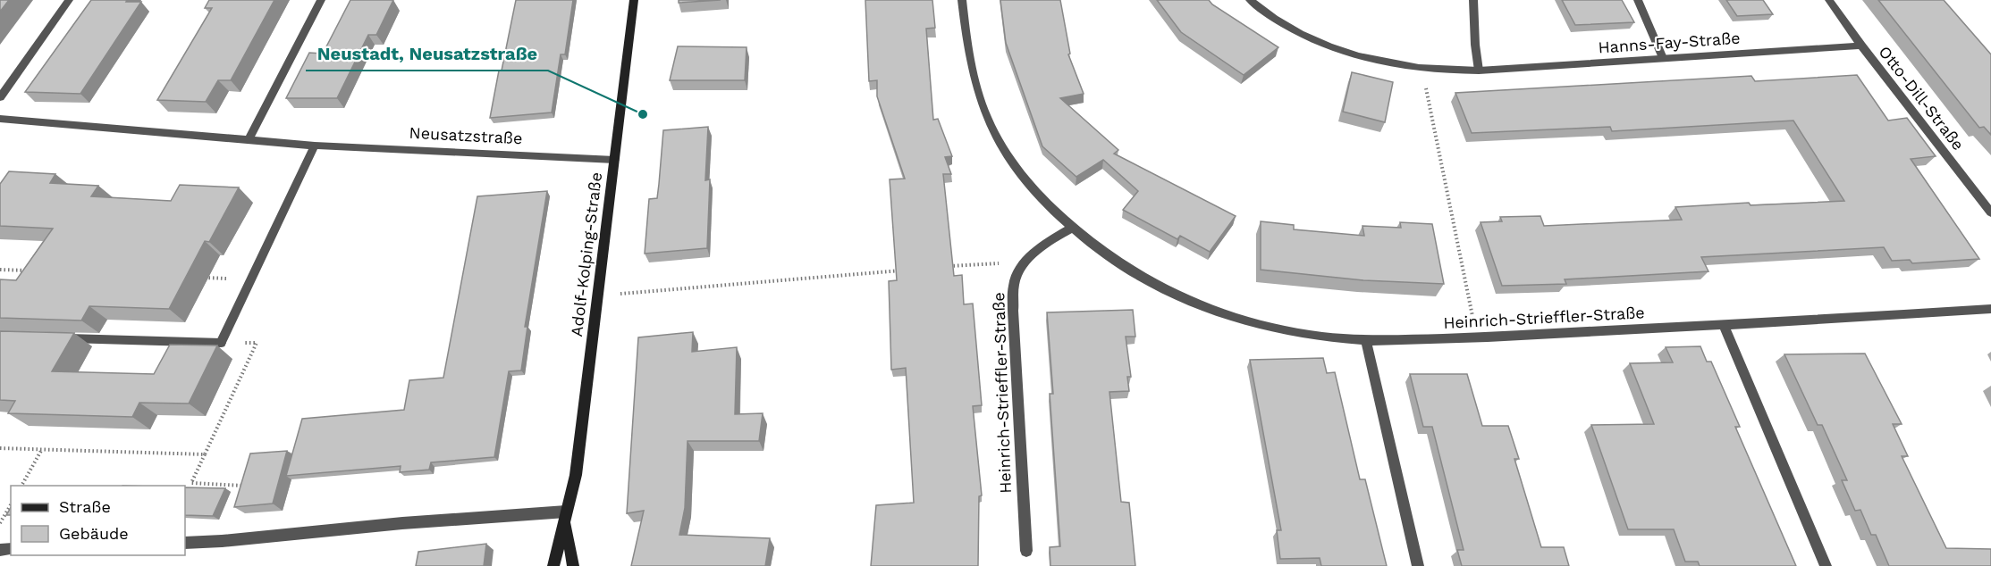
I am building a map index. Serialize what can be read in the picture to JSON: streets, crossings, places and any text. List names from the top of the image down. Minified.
{"streets":{"street":["Hanns-Fay-Straße","Otto-Dill-Straße","Neusatzstraße","Adolf-Kolping-Straße","Heinrich-Strieffler-Straße"]},"crossings":[["Hanns-Fay-Straße","Otto-Dill-Straße"],["Neusatzstraße","Adolf-Kolping-Straße"]],"places":["Neustadt, Neusatzstraße"],"legend":["Straße","Gebäude"]}
